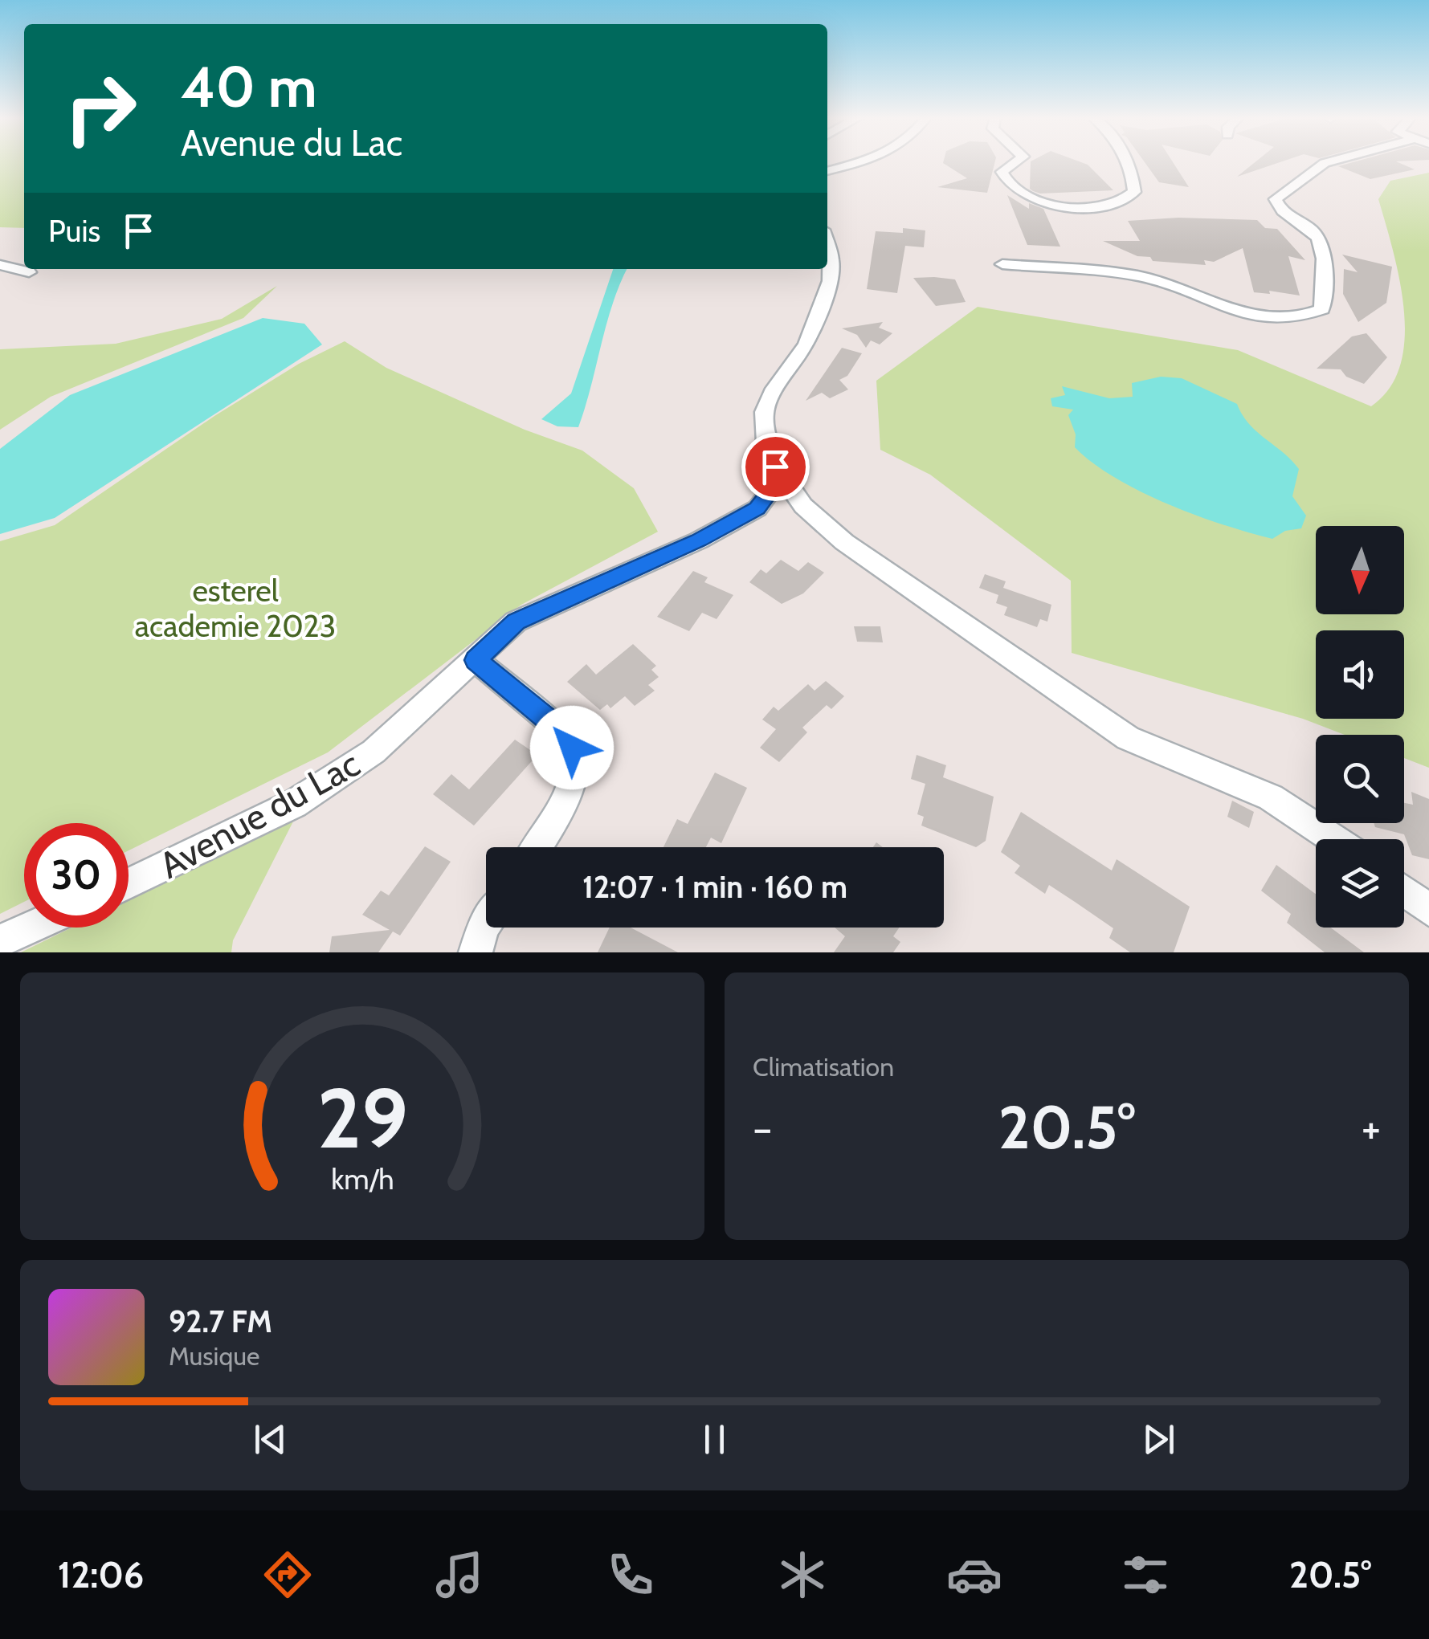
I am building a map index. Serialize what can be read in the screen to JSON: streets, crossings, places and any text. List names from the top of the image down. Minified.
{"streets":{"street":["Avenue du Lac"]},"parks":["esterel academie 2023"],"north":"bottom","page":{"turn":["40 m","Avenue du Lac"],"then":"Puis","limit":"30","trip":"12:07 · 1 min · 160 m","tile":"Climatisation","heat":["−","20.5°","+"],"song":["92.7 FM","Musique"],"tabs":["12:06","20.5°"],"gauge":["29","km/h"]}}
